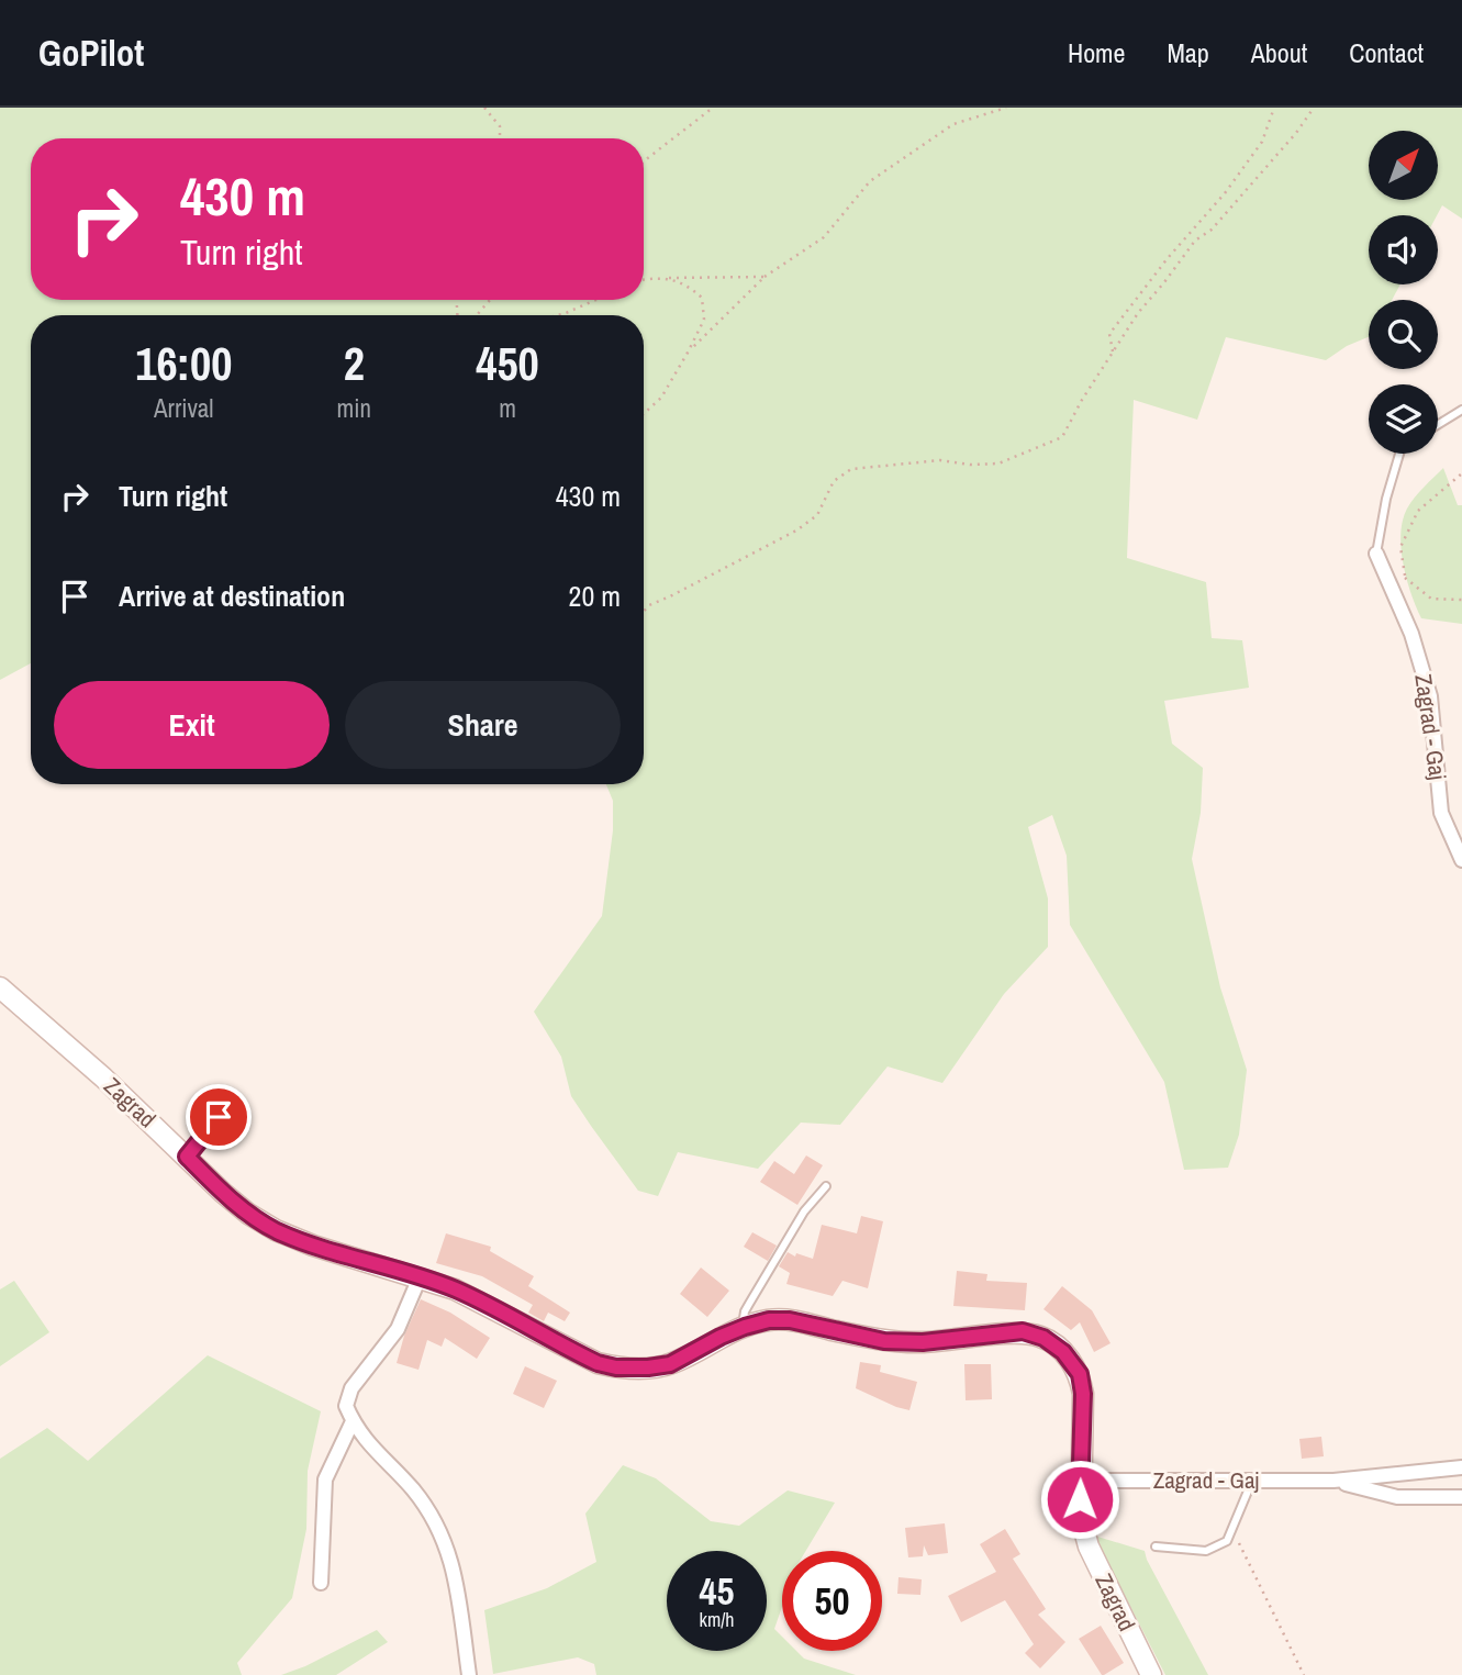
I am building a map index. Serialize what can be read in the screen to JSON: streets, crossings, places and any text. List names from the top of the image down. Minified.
{"streets":{"main road":["Zagrad"],"street":["Zagrad - Gaj"]},"crossings":[["Zagrad - Gaj","Zagrad"]],"north":"top right","page":{"header":"GoPilot","nav":["Home","Map","About","Contact"],"turn":["430 m","Turn right"],"eta":["16:00","Arrival","2","min","450","m"],"list":[{"name":"Turn right","value":"430 m"},{"name":"Arrive at destination","value":"20 m"}],"buttons":["Exit","Share"],"speed":"45 km/h","limit":"50"}}
